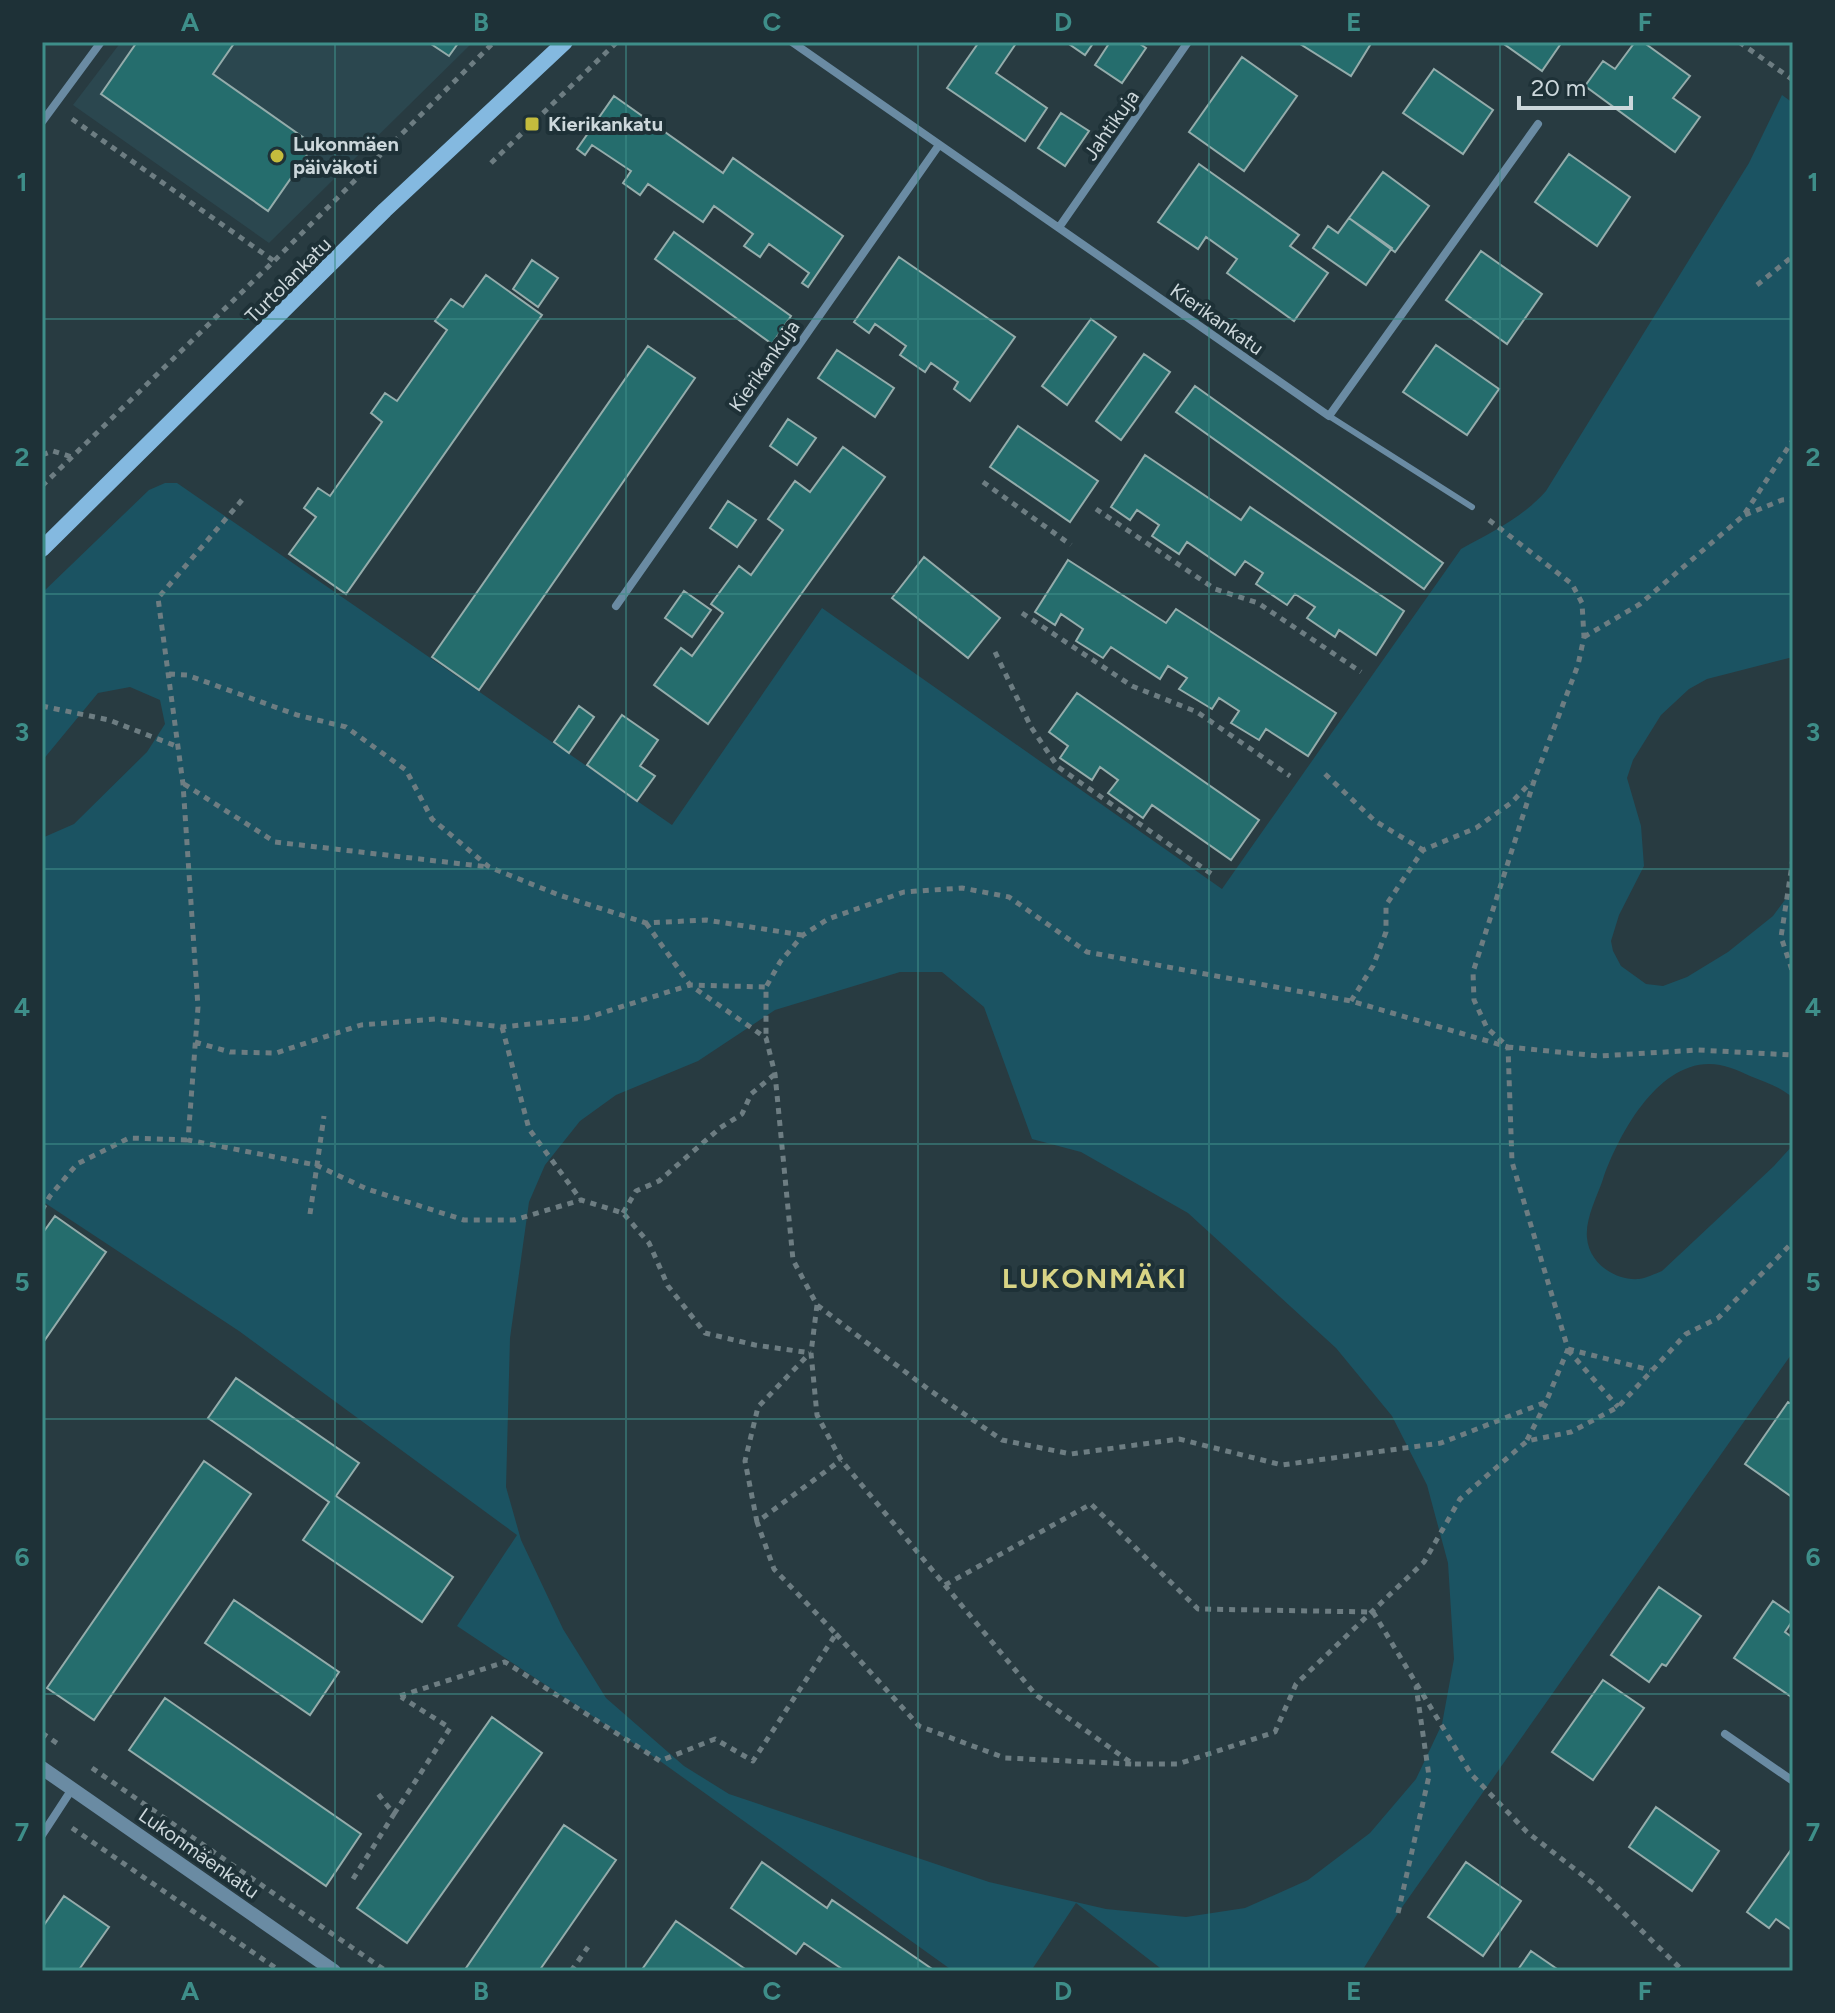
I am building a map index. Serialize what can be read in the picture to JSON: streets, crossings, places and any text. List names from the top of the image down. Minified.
{"streets":{"main road":["Turtolankatu"],"street":["Jahtikuja","Kierikankatu","Kierikankuja","Lukonmäenkatu"]},"crossings":[["Jahtikuja","Kierikankatu"],["Kierikankatu","Kierikankuja"]],"districts":["LUKONMÄKI"],"places":{"transit":["Kierikankatu"],"other":["Lukonmäen päiväkoti"]},"scale_bar":"20 m","grid":{"columns":["A","B","C","D","E","F"],"rows":["1","2","3","4","5","6","7"]}}
